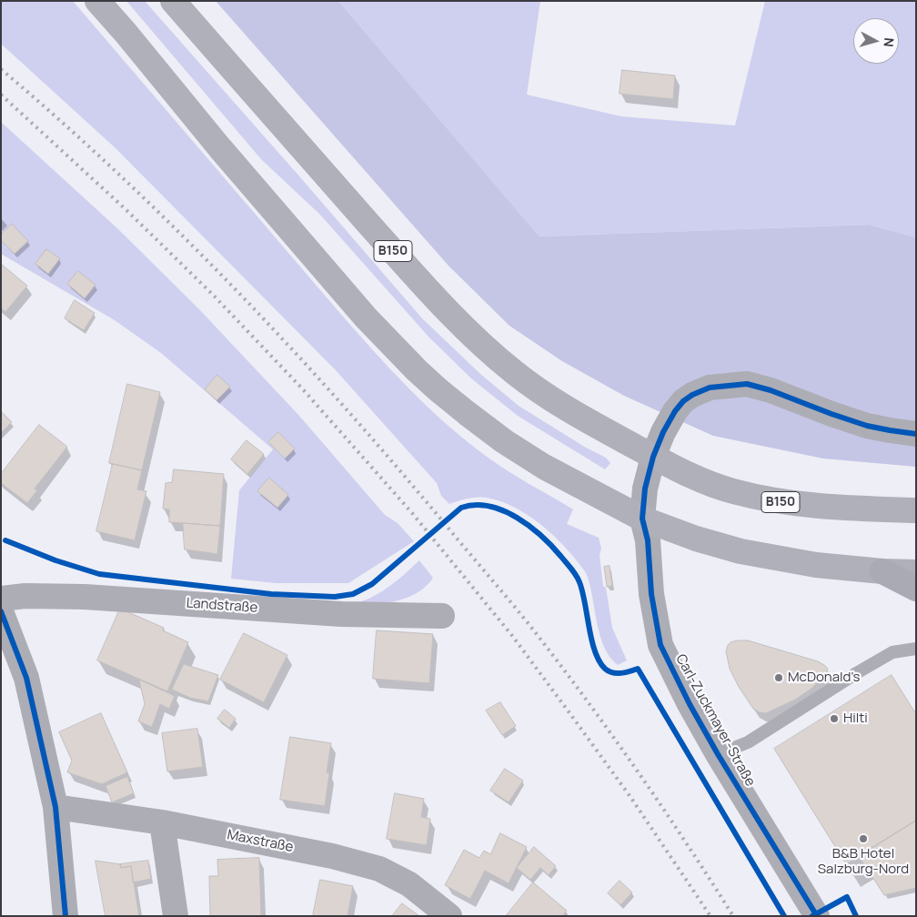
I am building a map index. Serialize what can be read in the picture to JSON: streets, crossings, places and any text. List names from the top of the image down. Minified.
{"streets":{"main road":["B150"],"street":["Landstraße","Carl-Zuckmayer-Straße","Maxstraße"]},"crossings":[["B150","Carl-Zuckmayer-Straße"]],"places":["McDonald's","Hilti","B&B Hotel Salzburg-Nord"],"north":"right"}
